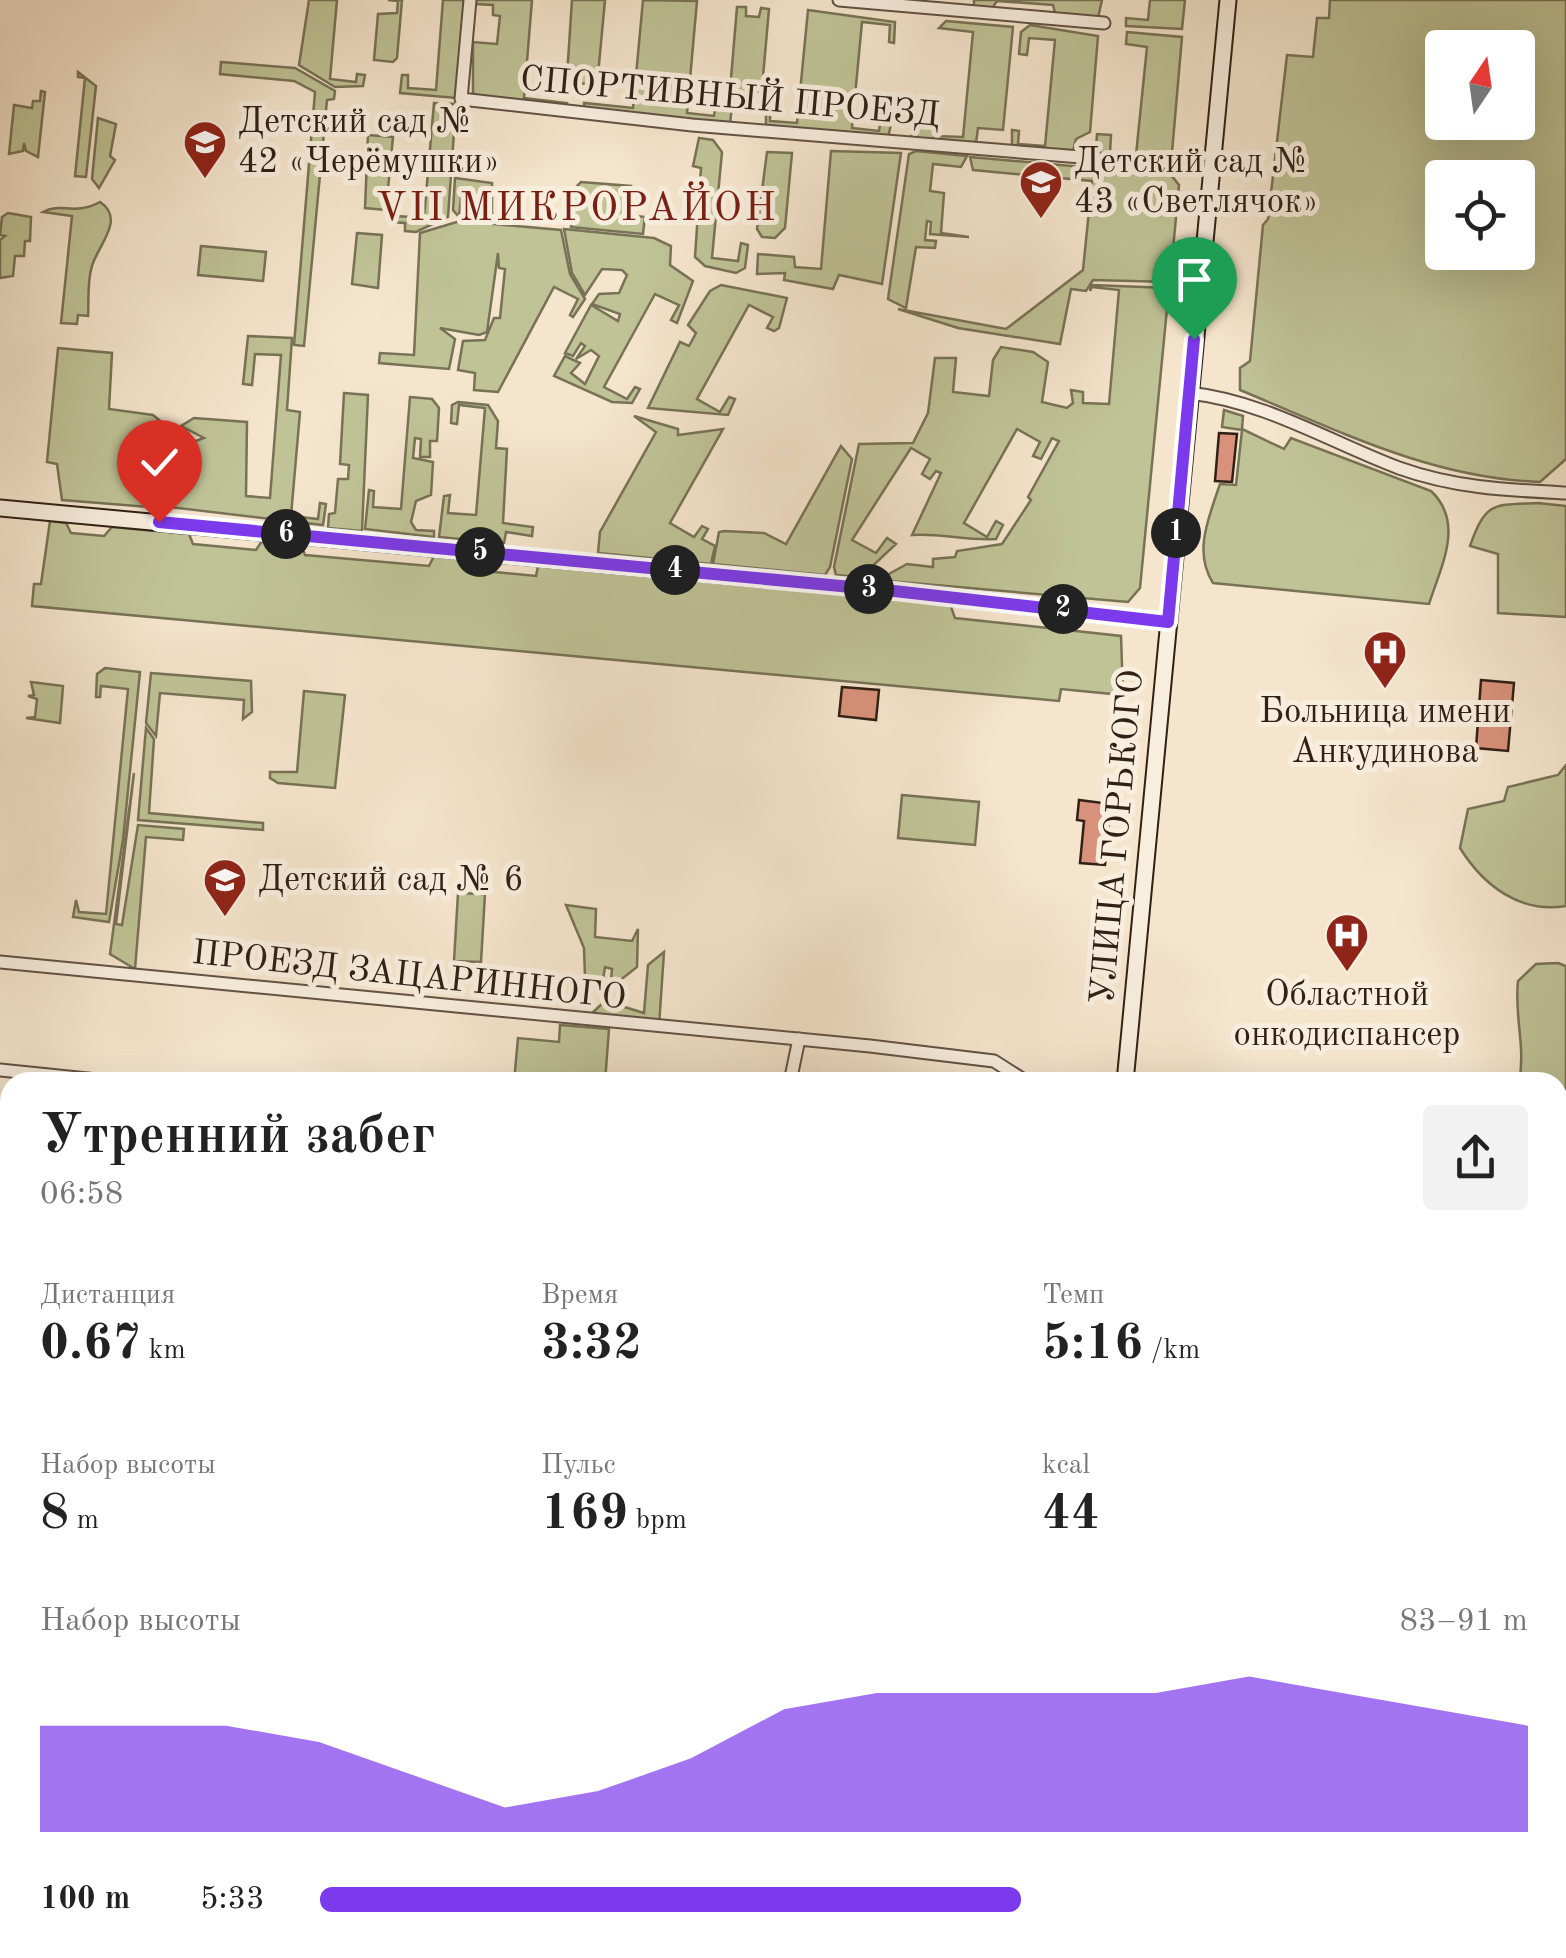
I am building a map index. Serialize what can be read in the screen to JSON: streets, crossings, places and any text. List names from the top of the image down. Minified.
{"streets":{"street":["СПОРТИВНЫЙ ПРОЕЗД","УЛИЦА ГОРЬКОГО","ПРОЕЗД ЗАЦАРИННОГО"]},"districts":["VII МИКРОРАЙОН"],"places":{"school or university":["Детский сад № 42 «Черёмушки»","Детский сад № 43 «Светлячок»","Детский сад № 6"],"hospital":["Больница имени Анкудинова","Областной онкодиспансер"]},"north":"top","page":{"pins":["1","6","5","4","3","2"],"heading":["Утренний забег","06:58"],"stats":[["Дистанция","0.67 km"],["Время","3:32"],["Темп","5:16 /km"],["Набор высоты","8 m"],["Пульс","169 bpm"],["kcal","44"]],"chart":["Набор высоты","83–91 m"],"list":[{"name":"100 m","note":"5:33"}]}}
